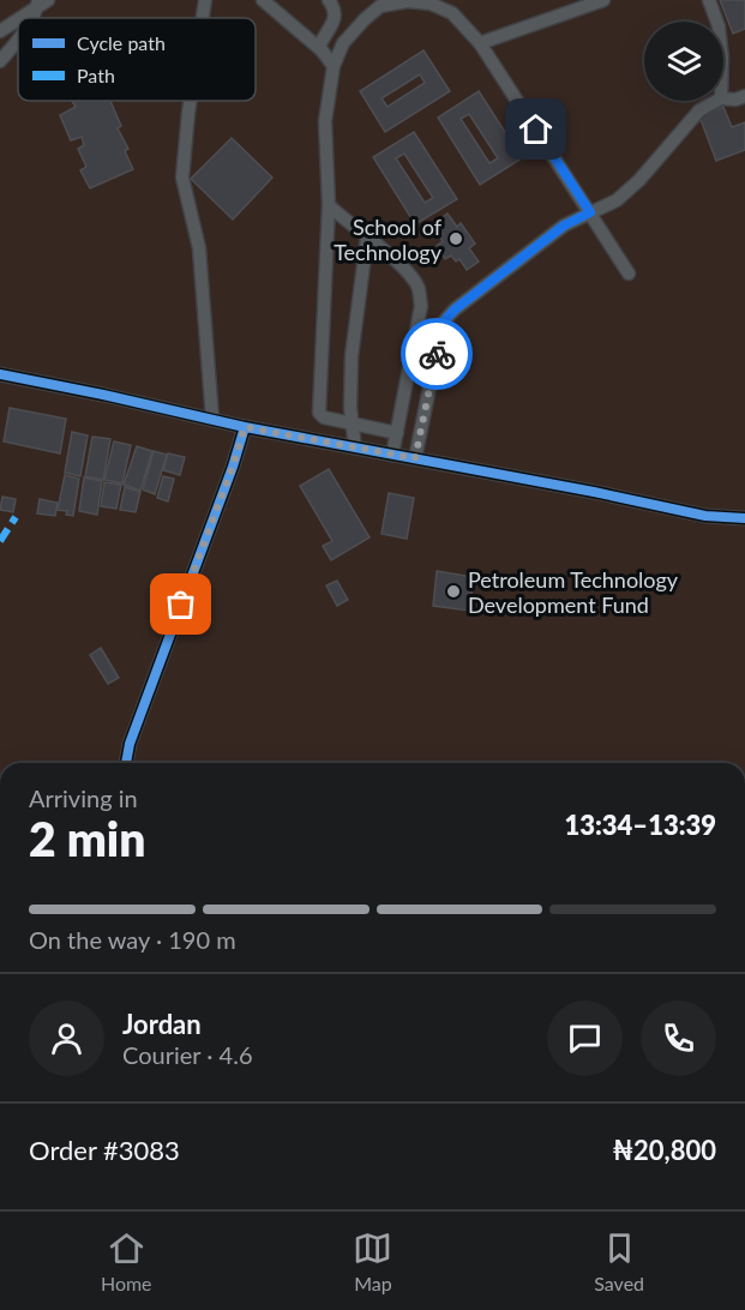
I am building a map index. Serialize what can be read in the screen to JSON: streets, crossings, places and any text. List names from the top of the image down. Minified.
{"places":["School of Technology","Petroleum Technology Development Fund"],"legend":["Cycle path","Path"],"page":{"heading":["2 min","Arriving in","13:34–13:39"],"panel":["Jordan","Courier · 4.6","Order #3083","₦20,800"],"bar":"On the way · 190 m","tabs":["Home","Map","Saved"]}}
